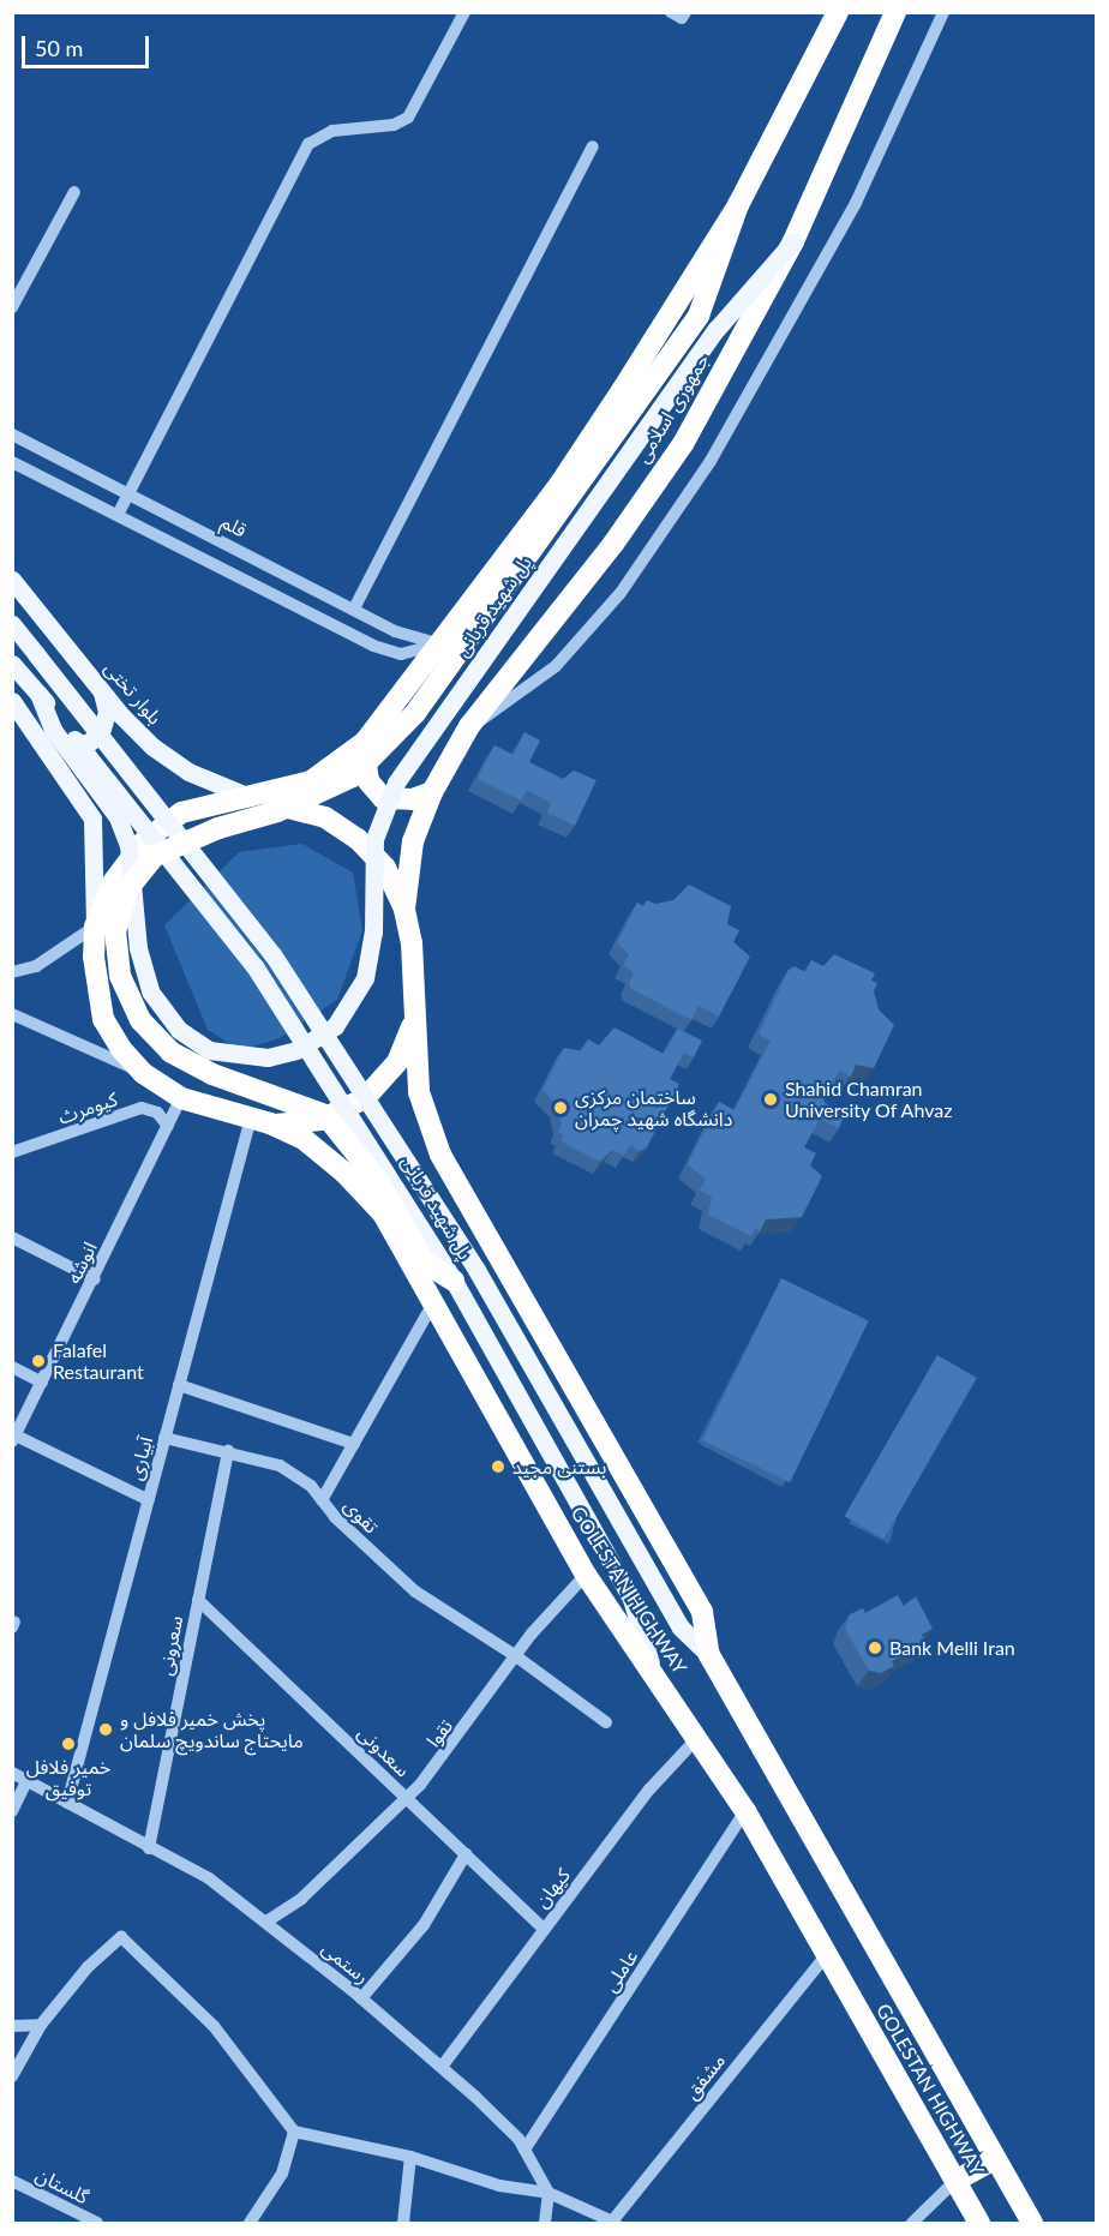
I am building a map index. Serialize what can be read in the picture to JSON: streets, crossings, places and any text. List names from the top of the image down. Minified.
{"streets":{"highway":["جمهوری اسلامی","پل شهید قربانی","GOLESTAN HIGHWAY"],"main road":["بلوار تختی"],"street":["قلم","کیومرث","انوشه","آبیاری","تقوی","سعرونی","تقوا","سعدونی","کیهان","رستمی","عاملی","مشفق","گلستان"]},"crossings":[["جمهوری اسلامی","پل شهید قربانی"],["پل شهید قربانی","GOLESTAN HIGHWAY"],["کیومرث","انوشه"],["انوشه","GOLESTAN HIGHWAY"],["آبیاری","تقوی"],["آبیاری","GOLESTAN HIGHWAY"],["آبیاری","رستمی"],["تقوی","سعرونی"],["تقوی","تقوا"],["GOLESTAN HIGHWAY","تقوا"],["GOLESTAN HIGHWAY","کیهان"],["GOLESTAN HIGHWAY","عاملی"],["GOLESTAN HIGHWAY","مشفق"],["سعرونی","سعدونی"],["سعرونی","رستمی"],["تقوا","سعدونی"],["تقوا","رستمی"],["سعدونی","کیهان"],["کیهان","رستمی"],["رستمی","عاملی"]],"places":["Shahid Chamran University Of Ahvaz","ساختمان مرکزی دانشگاه شهید چمران","Falafel Restaurant","بستنی مجید","Bank Melli Iran","پخش خمیر فلافل و مایحتاج ساندویچ سلمان","خمیر فلافل توفیق"],"scale_bar":"50 m"}
